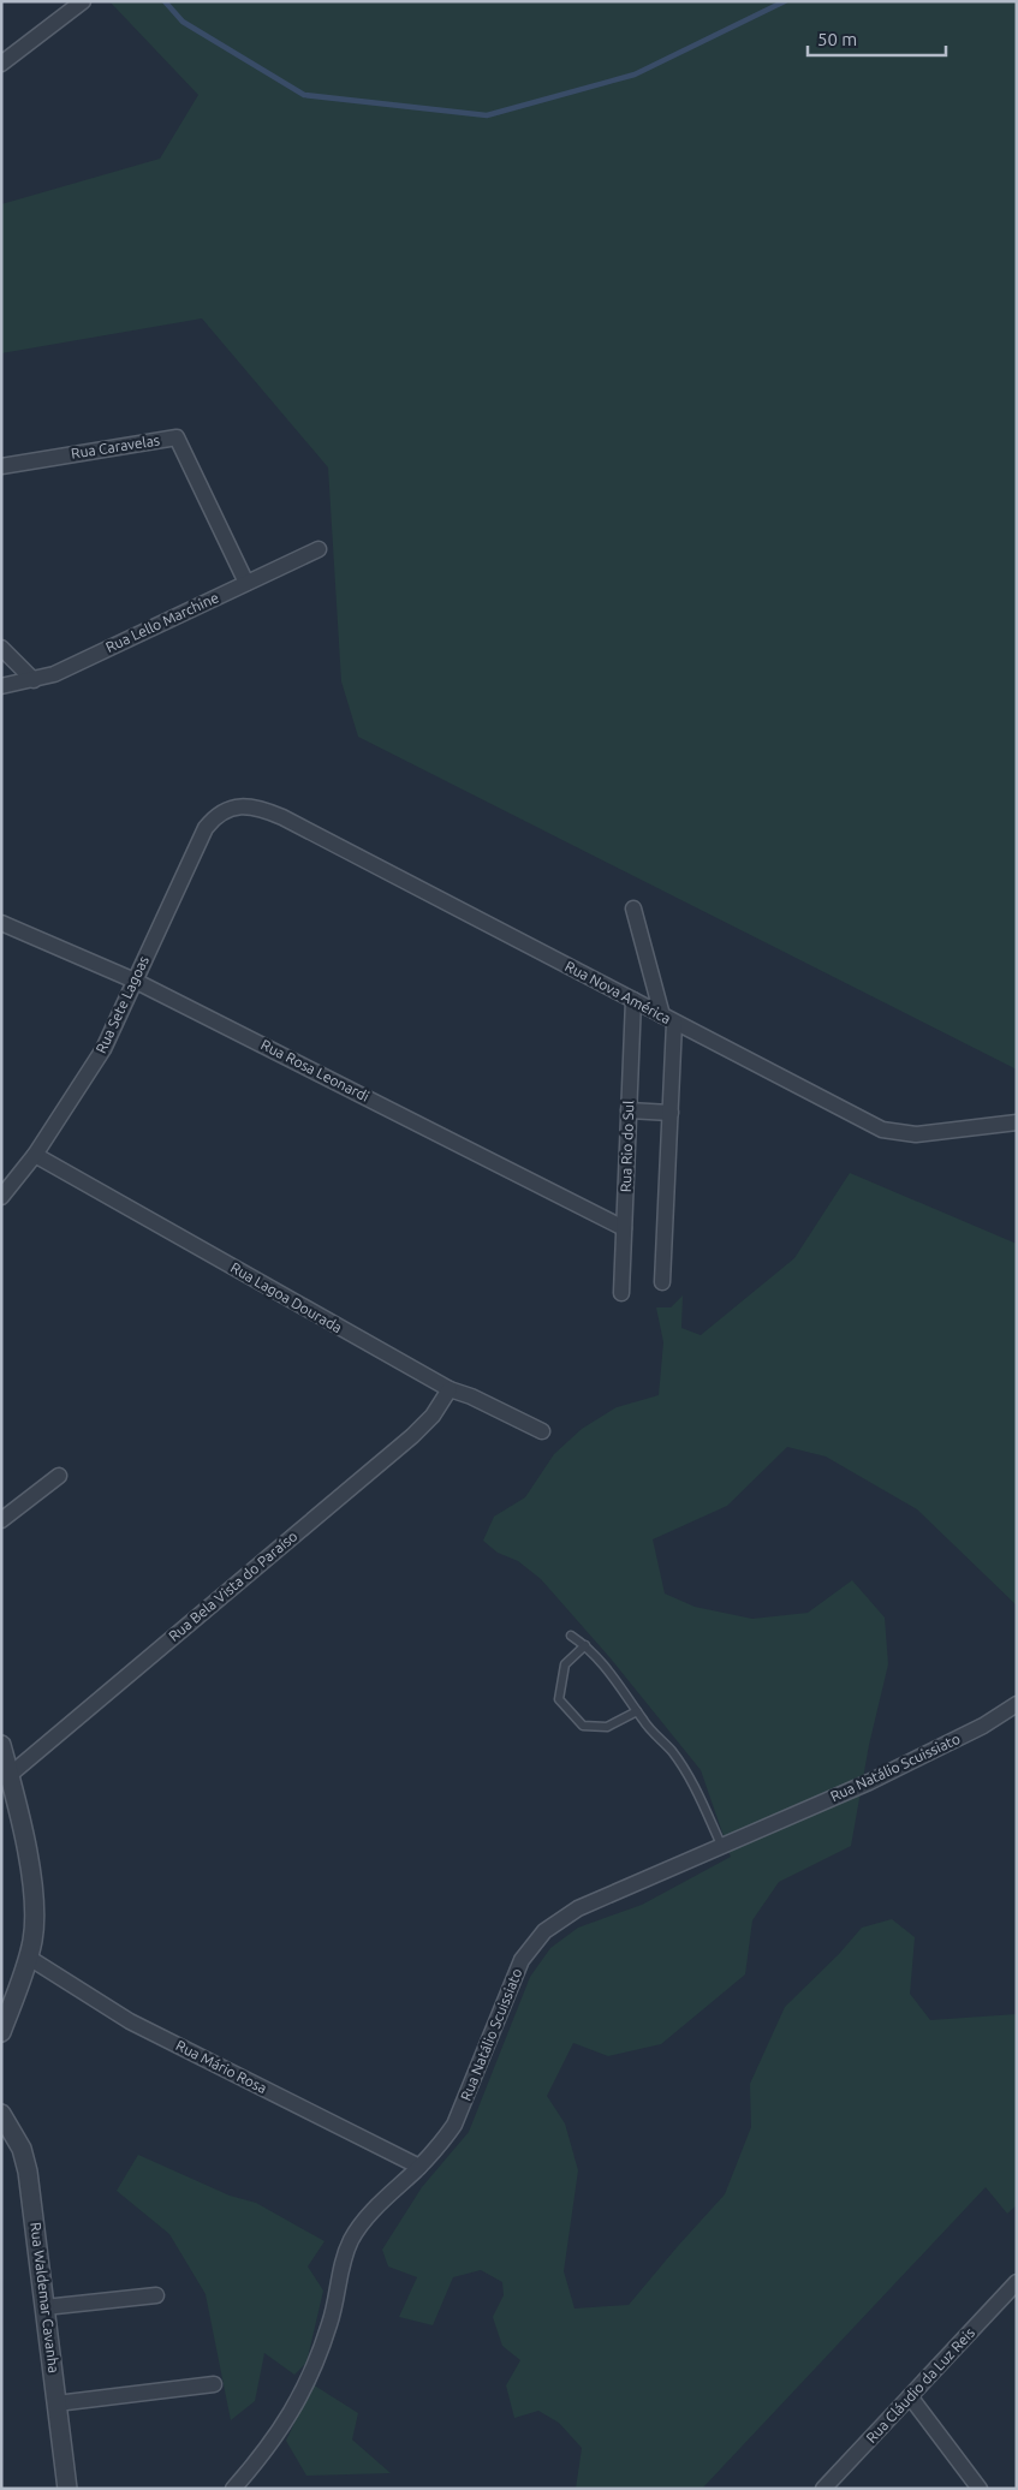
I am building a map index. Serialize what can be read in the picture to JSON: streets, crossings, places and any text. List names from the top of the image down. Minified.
{"streets":{"street":["Rua Caravelas","Rua Lello Marchine","Rua Nova América","Rua Sete Lagoas","Rua Rosa Leonardi","Rua Rio do Sul","Rua Lagoa Dourada","Rua Bela Vista do Paraíso","Rua Natálio Scuissiato","Rua Mário Rosa","Rua Waldemar Cavanha","Rua Cláudio da Luz Reis"]},"crossings":[["Rua Caravelas","Rua Lello Marchine"],["Rua Nova América","Rua Sete Lagoas"],["Rua Nova América","Rua Rio do Sul"],["Rua Sete Lagoas","Rua Rosa Leonardi"],["Rua Sete Lagoas","Rua Lagoa Dourada"],["Rua Rosa Leonardi","Rua Rio do Sul"],["Rua Lagoa Dourada","Rua Bela Vista do Paraíso"],["Rua Natálio Scuissiato","Rua Mário Rosa"]],"scale_bar":"50 m"}
